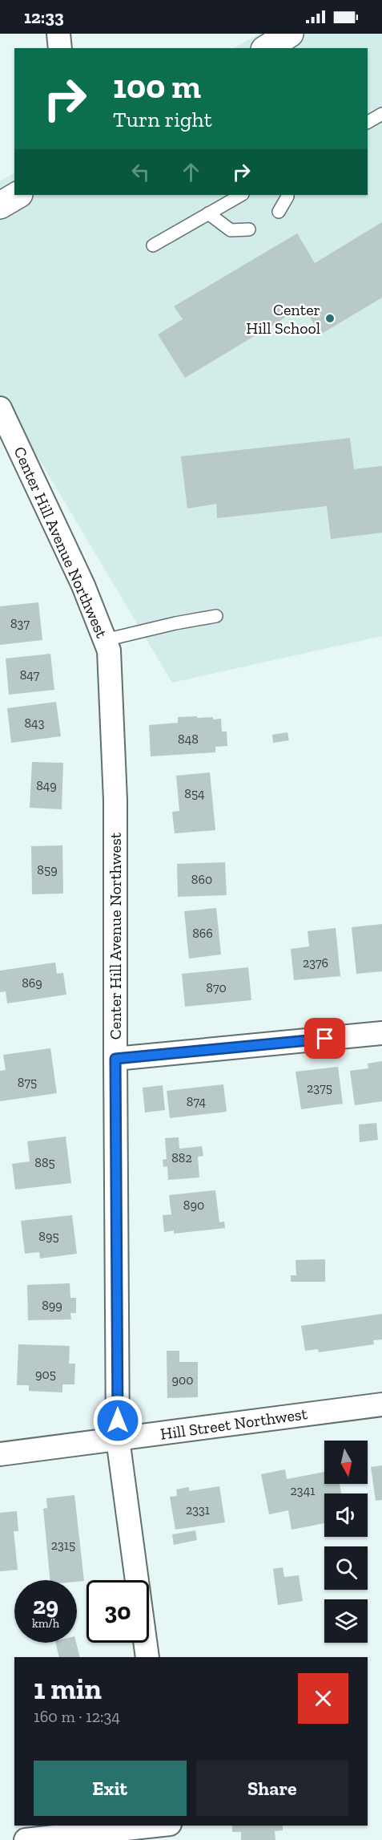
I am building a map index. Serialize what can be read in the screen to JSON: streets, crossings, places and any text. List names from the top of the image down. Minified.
{"streets":{"street":["Center Hill Avenue Northwest","Hill Street Northwest"]},"crossings":[["Center Hill Avenue Northwest","Hill Street Northwest"]],"places":["Center Hill School"],"house_numbers":["837","847","843","848","849","854","859","860","866","2376","869","870","875","2375","874","882","885","890","895","899","905","900","2341","2331","2315"],"north":"bottom","page":{"status":"12:33","turn":["100 m","Turn right"],"speed":"29 km/h","limit":"30","heading":["1 min","160 m · 12:34"],"buttons":["Exit","Share"]}}
